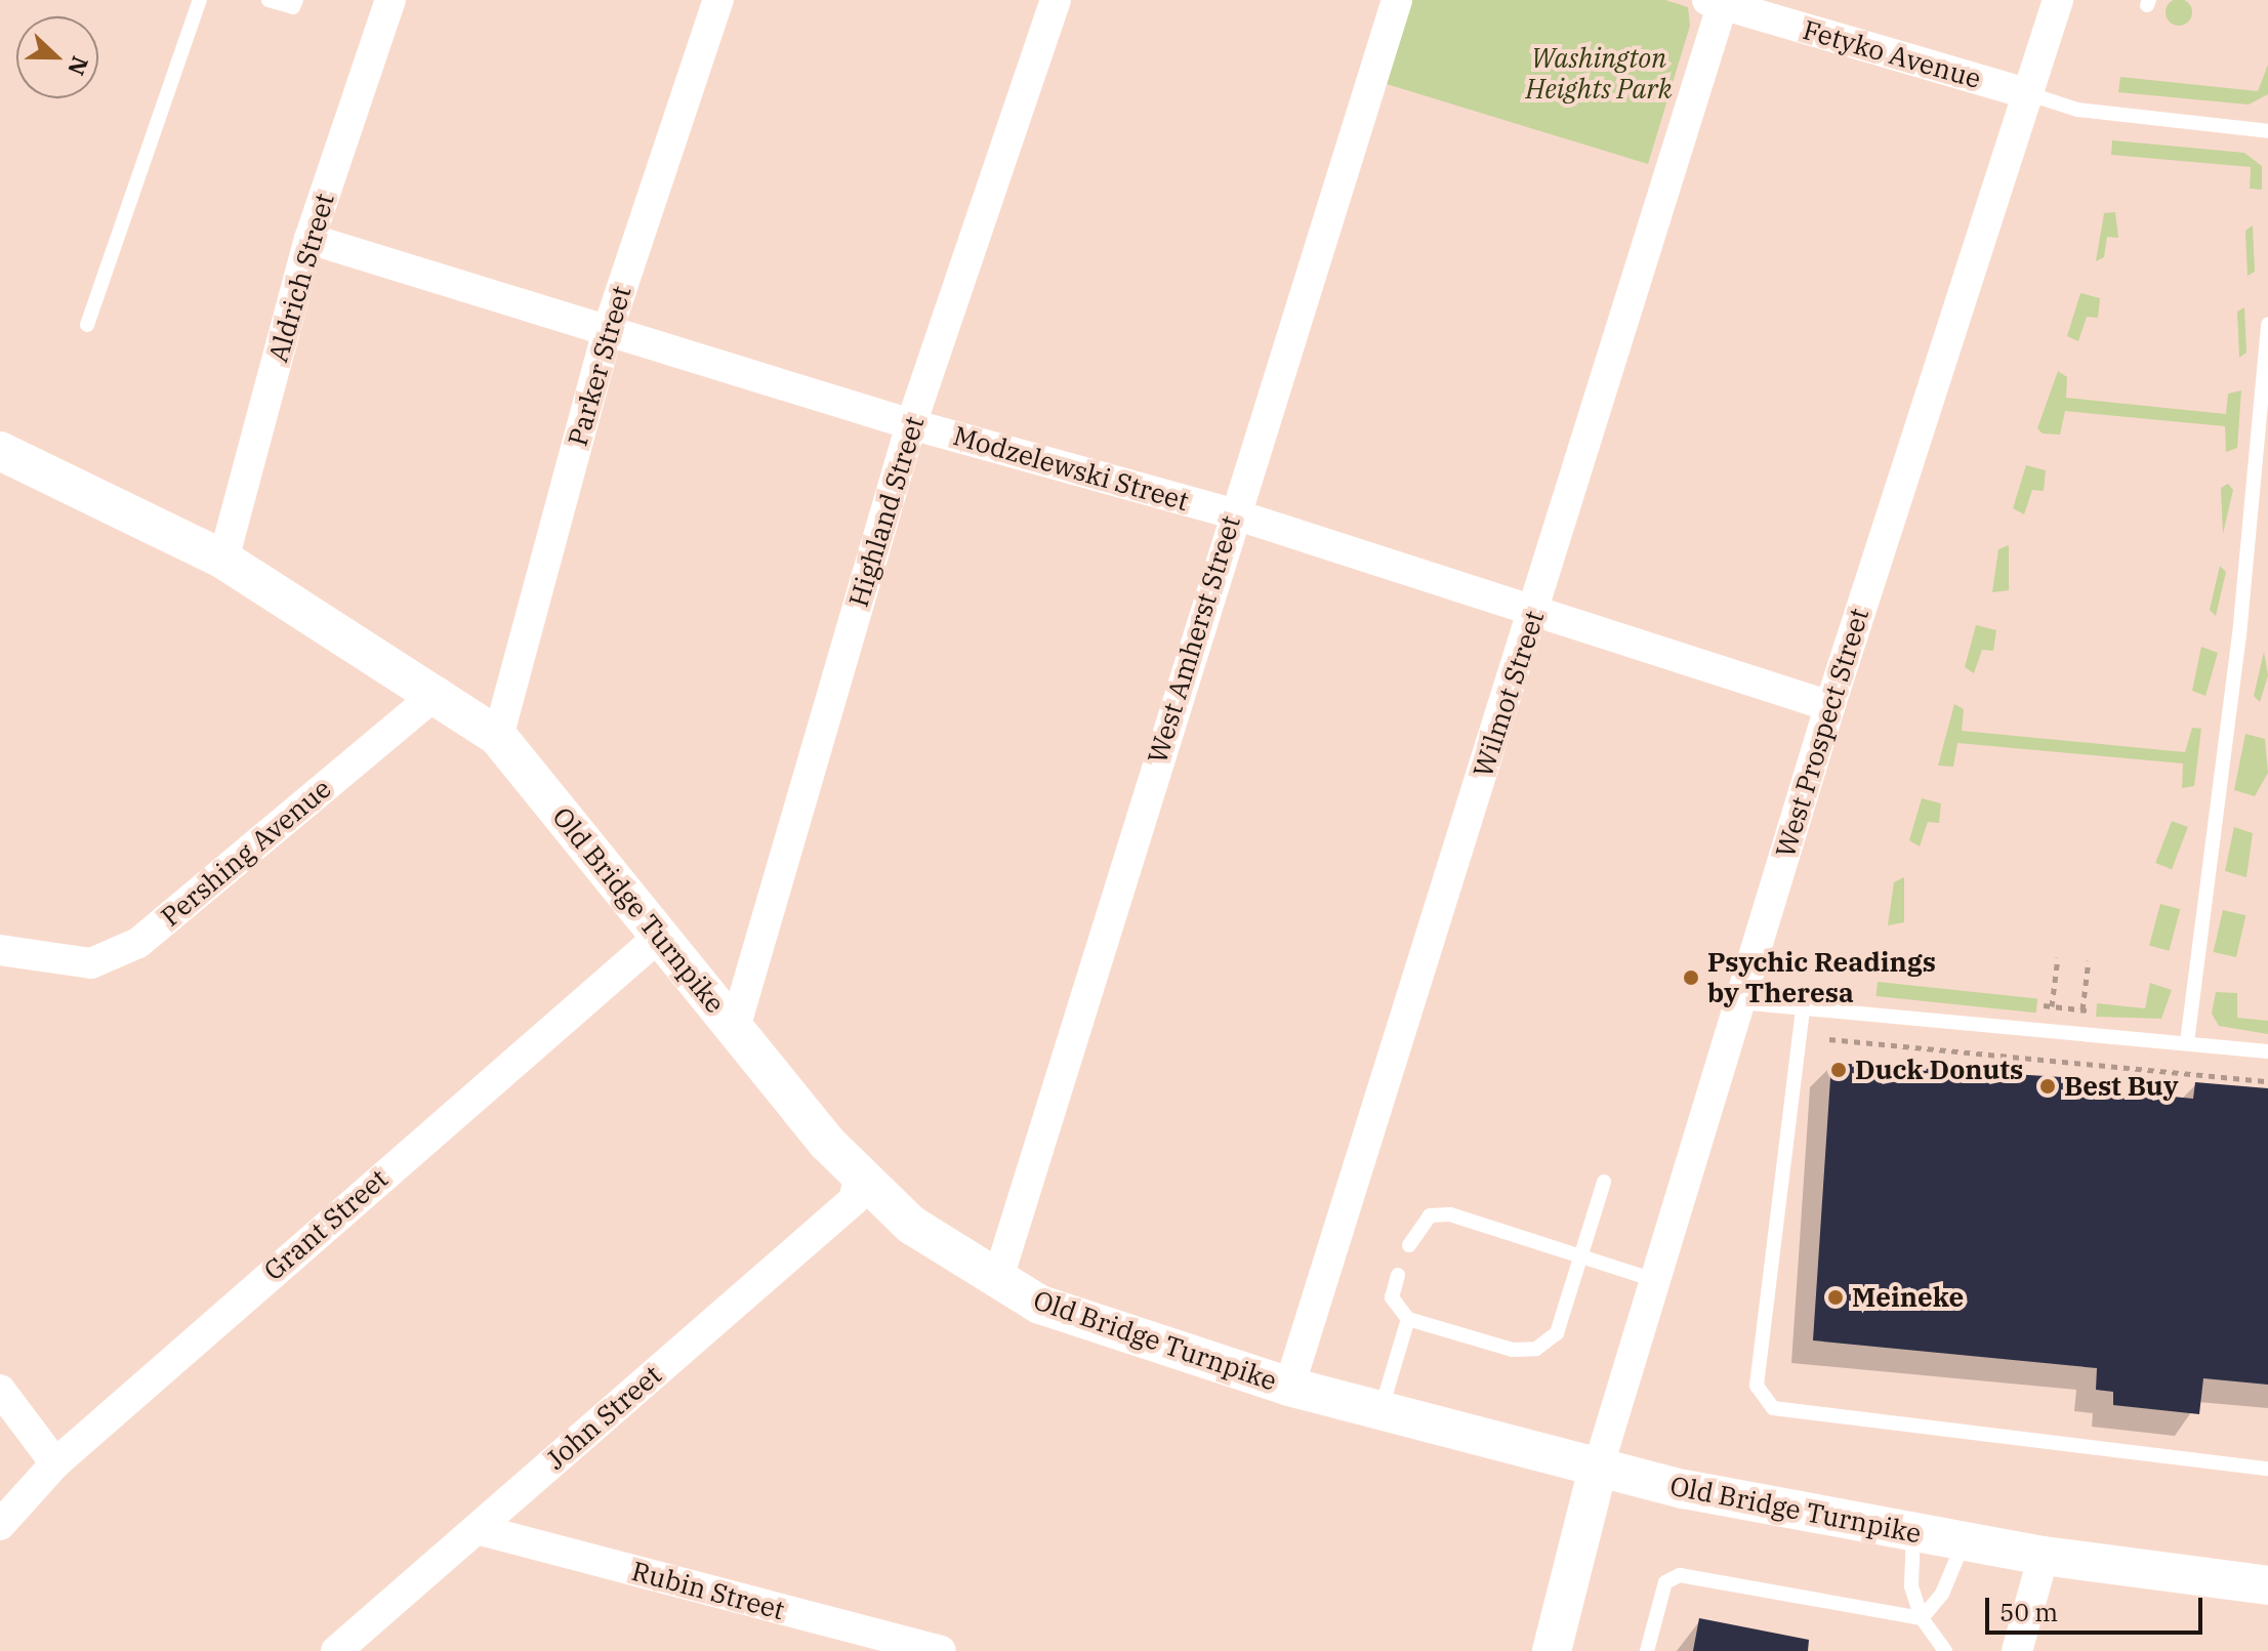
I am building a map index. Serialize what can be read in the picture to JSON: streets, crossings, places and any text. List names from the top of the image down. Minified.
{"streets":{"street":["Fetyko Avenue","Aldrich Street","Parker Street","Modzelewski Street","Highland Street","West Amherst Street","Wilmot Street","West Prospect Street","Pershing Avenue","Old Bridge Turnpike","Grant Street","John Street","Rubin Street"]},"crossings":[["Fetyko Avenue","Wilmot Street"],["Fetyko Avenue","West Prospect Street"],["Aldrich Street","Modzelewski Street"],["Aldrich Street","Old Bridge Turnpike"],["Parker Street","Modzelewski Street"],["Parker Street","Old Bridge Turnpike"],["Modzelewski Street","Highland Street"],["Modzelewski Street","West Amherst Street"],["Modzelewski Street","Wilmot Street"],["Modzelewski Street","West Prospect Street"],["Highland Street","Old Bridge Turnpike"],["West Amherst Street","Old Bridge Turnpike"],["Wilmot Street","Old Bridge Turnpike"],["West Prospect Street","Old Bridge Turnpike"],["Pershing Avenue","Old Bridge Turnpike"],["Old Bridge Turnpike","Grant Street"],["Old Bridge Turnpike","John Street"],["John Street","Rubin Street"]],"parks":["Washington Heights Park"],"places":["Psychic Readings by Theresa","Duck Donuts","Best Buy","Meineke"],"scale_bar":"50 m","north":"right"}
